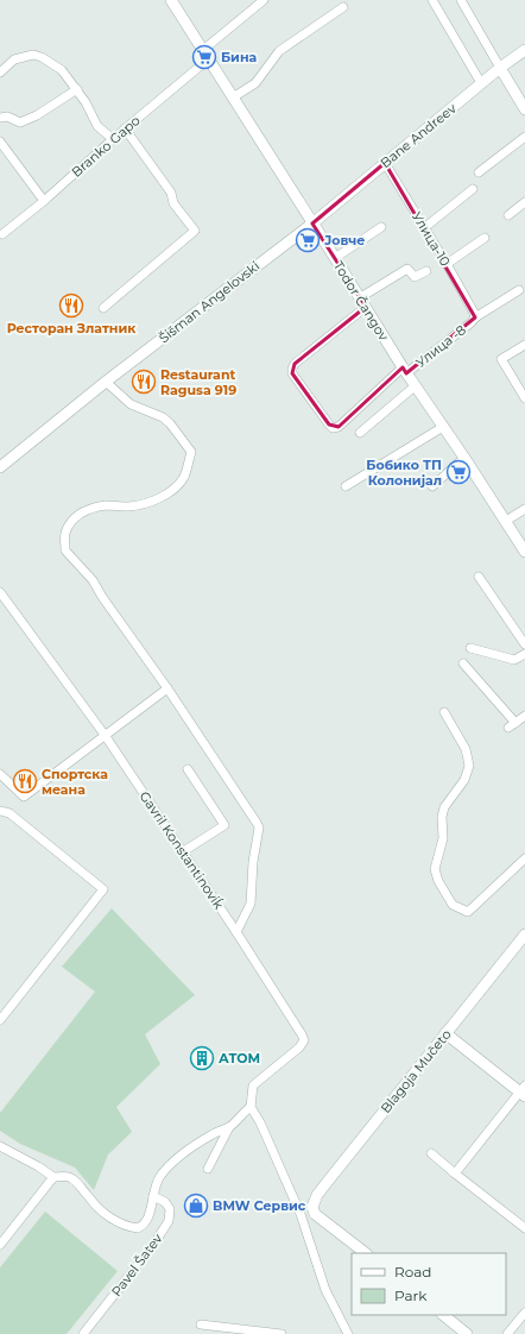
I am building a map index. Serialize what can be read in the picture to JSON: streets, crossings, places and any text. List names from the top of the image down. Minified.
{"streets":{"street":["Bane Andreev","Branko Gapo","Улица-10","Todor Čangov","Šišman Angelovski","Улица -8","Gavril Konstantinoviḱ","Blagoja Mučeto","Pavel Šatev"]},"crossings":[["Bane Andreev","Улица-10"],["Bane Andreev","Todor Čangov"],["Bane Andreev","Šišman Angelovski"],["Branko Gapo","Todor Čangov"],["Улица-10","Улица -8"],["Todor Čangov","Šišman Angelovski"],["Todor Čangov","Улица -8"]],"places":{"supermarket":["Бина","Јовче","Бобико ТП Колонијал"],"restaurant":["Ресторан Златник","Restaurant Ragusa 919","Спортска меана"],"building":["АТОМ"],"shop":["BMW Сервис"]},"legend":["Road","Park"]}
